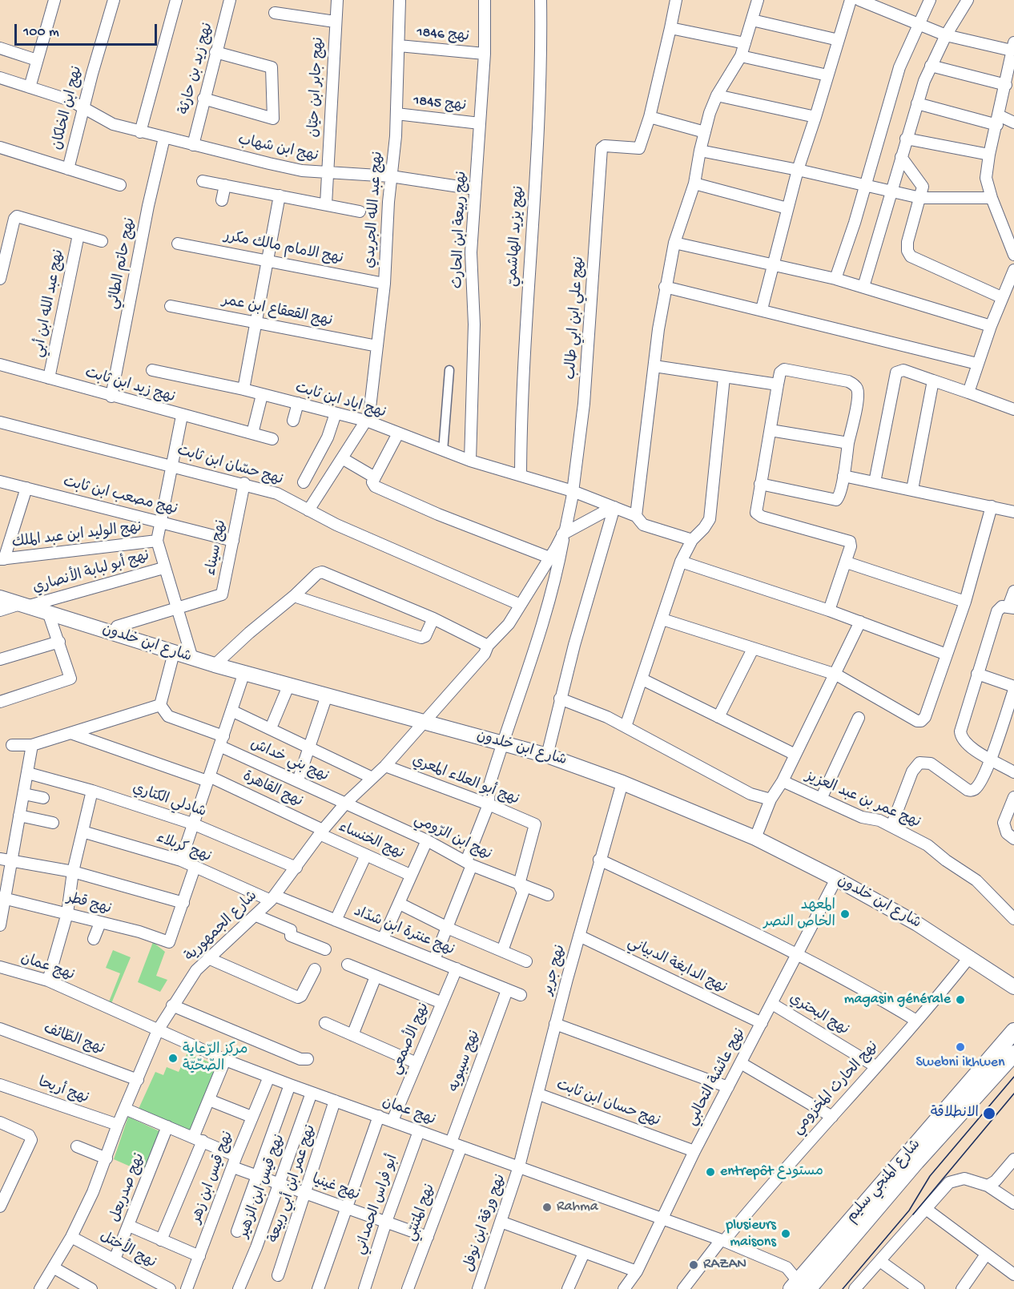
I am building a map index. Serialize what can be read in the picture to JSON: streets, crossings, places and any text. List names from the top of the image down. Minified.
{"streets":{"main road":["شارع المنجي سليم"],"street":["نهج 1846","نهج زيد بن حارثة","نهج جابر ابن حيّان","نهج 1845","نهج ابن الخلكان","نهج ابن شهاب","نهج عبد الله الجريدي","نهج ربيعة ابن الحارث","نهج يزيد الهاشميّ","نهج الامام مالك مكرر","نهج حاتم الطائي","نهج عبد الله ابن أبي","نهج القعقاع ابن عمر","نهج علي ابن ابي طالب","نهج زيد ابن ثابت","نهج اياد ابن ثابت","نهج حسّان ابن ثابت","نهج مصعب ابن ثابت","نهج الوليد ابن عبد الملك","نهج سيناء","نهج أبو لبابة الأنصاري","شارع ابن خلدون","نهج بني خداش","نهج أبو العلاء المعري","نهج القاهرة","نهج عمر بن عبد العزيز","شادلي الكتاري","نهج ابن الرّومي","نهج الخنساء","نهج كربلاء","نهج قطر","شارع الجمهورية","نهج عنترة ابن شدّاد","نهج الدابغة الدبياني","نهج عمان","نهج جرير","نهج البحتري","نهج الأصمعي","نهج الطّائف","نهج سيبويه","نهج عائشة التحالبي","نهج الحارث المخزومي","نهج أريحا","نهج حسان ابن ثابت","نهج قيس ابن زهر","نهج عمر ابن أبي ربيعة","نهج قيس ابن الزهير","نهج صدربعل","نهج غينيا","أبو فراس الحمداني","نهج المتنبّي","نهج ورقة ابن نوفل","نهج الأختل"]},"crossings":[["نهج 1846","نهج عبد الله الجريدي"],["نهج 1846","نهج ربيعة ابن الحارث"],["نهج زيد بن حارثة","نهج ابن شهاب"],["نهج جابر ابن حيّان","نهج ابن شهاب"],["نهج 1845","نهج عبد الله الجريدي"],["نهج 1845","نهج ربيعة ابن الحارث"],["نهج ابن الخلكان","نهج ابن شهاب"],["نهج ابن شهاب","نهج عبد الله الجريدي"],["نهج ابن شهاب","نهج ربيعة ابن الحارث"],["نهج ابن شهاب","نهج حاتم الطائي"],["نهج عبد الله الجريدي","نهج الامام مالك مكرر"],["نهج عبد الله الجريدي","نهج القعقاع ابن عمر"],["نهج عبد الله الجريدي","نهج اياد ابن ثابت"],["نهج ربيعة ابن الحارث","نهج اياد ابن ثابت"],["نهج يزيد الهاشميّ","نهج اياد ابن ثابت"],["نهج حاتم الطائي","نهج زيد ابن ثابت"],["نهج عبد الله ابن أبي","نهج زيد ابن ثابت"],["نهج علي ابن ابي طالب","نهج اياد ابن ثابت"],["نهج علي ابن ابي طالب","شارع ابن خلدون"],["نهج علي ابن ابي طالب","نهج أبو العلاء المعري"],["نهج علي ابن ابي طالب","نهج ابن الرّومي"],["نهج علي ابن ابي طالب","شارع الجمهورية"],["نهج علي ابن ابي طالب","نهج عنترة ابن شدّاد"],["نهج حسّان ابن ثابت","نهج سيناء"],["نهج حسّان ابن ثابت","شارع الجمهورية"],["نهج مصعب ابن ثابت","نهج سيناء"],["نهج أبو لبابة الأنصاري","شارع ابن خلدون"],["شارع ابن خلدون","شارع الجمهورية"],["شارع ابن خلدون","نهج جرير"],["شارع ابن خلدون","نهج عائشة التحالبي"],["شارع ابن خلدون","نهج الحارث المخزومي"],["نهج بني خداش","نهج ابن الرّومي"],["نهج بني خداش","شارع الجمهورية"],["نهج أبو العلاء المعري","نهج ابن الرّومي"],["نهج أبو العلاء المعري","شارع الجمهورية"],["نهج القاهرة","نهج الخنساء"],["نهج القاهرة","شارع الجمهورية"],["شادلي الكتاري","شارع الجمهورية"],["نهج ابن الرّومي","شارع الجمهورية"],["نهج الخنساء","شارع الجمهورية"],["نهج كربلاء","شارع الجمهورية"],["نهج كربلاء","نهج عنترة ابن شدّاد"],["شارع الجمهورية","نهج عنترة ابن شدّاد"],["شارع الجمهورية","نهج عمان"],["شارع الجمهورية","نهج الطّائف"],["شارع الجمهورية","نهج أريحا"],["شارع الجمهورية","نهج الأختل"],["نهج عنترة ابن شدّاد","نهج الأصمعي"],["نهج عنترة ابن شدّاد","نهج سيبويه"],["نهج الدابغة الدبياني","نهج جرير"],["نهج الدابغة الدبياني","نهج عائشة التحالبي"],["نهج عمان","نهج جرير"],["نهج عمان","نهج الأصمعي"],["نهج عمان","نهج سيبويه"],["نهج عمان","نهج عائشة التحالبي"],["نهج عمان","نهج الحارث المخزومي"],["نهج عمان","نهج قيس ابن زهر"],["نهج عمان","شارع المنجي سليم"],["نهج عمان","نهج عمر ابن أبي ربيعة"],["نهج عمان","نهج قيس ابن الزهير"],["نهج عمان","أبو فراس الحمداني"],["نهج عمان","نهج المتنبّي"],["نهج عمان","نهج ورقة ابن نوفل"],["نهج جرير","نهج حسان ابن ثابت"],["نهج جرير","نهج ورقة ابن نوفل"],["نهج البحتري","نهج عائشة التحالبي"],["نهج البحتري","نهج الحارث المخزومي"],["نهج سيبويه","نهج المتنبّي"],["نهج عائشة التحالبي","نهج حسان ابن ثابت"],["نهج قيس ابن زهر","نهج غينيا"],["نهج عمر ابن أبي ربيعة","نهج غينيا"],["نهج قيس ابن الزهير","نهج غينيا"],["نهج صدربعل","نهج الأختل"],["نهج غينيا","أبو فراس الحمداني"],["نهج غينيا","نهج المتنبّي"]],"places":["المعهد الخاص النصر","magasin générale","Swebni ikhwen","مركز الرّعاية الصّحّيّة","الانطلاقة","entrepôt مستودع","Rahma","plusieurs maisons","RAZAN"],"scale_bar":"100 m"}
